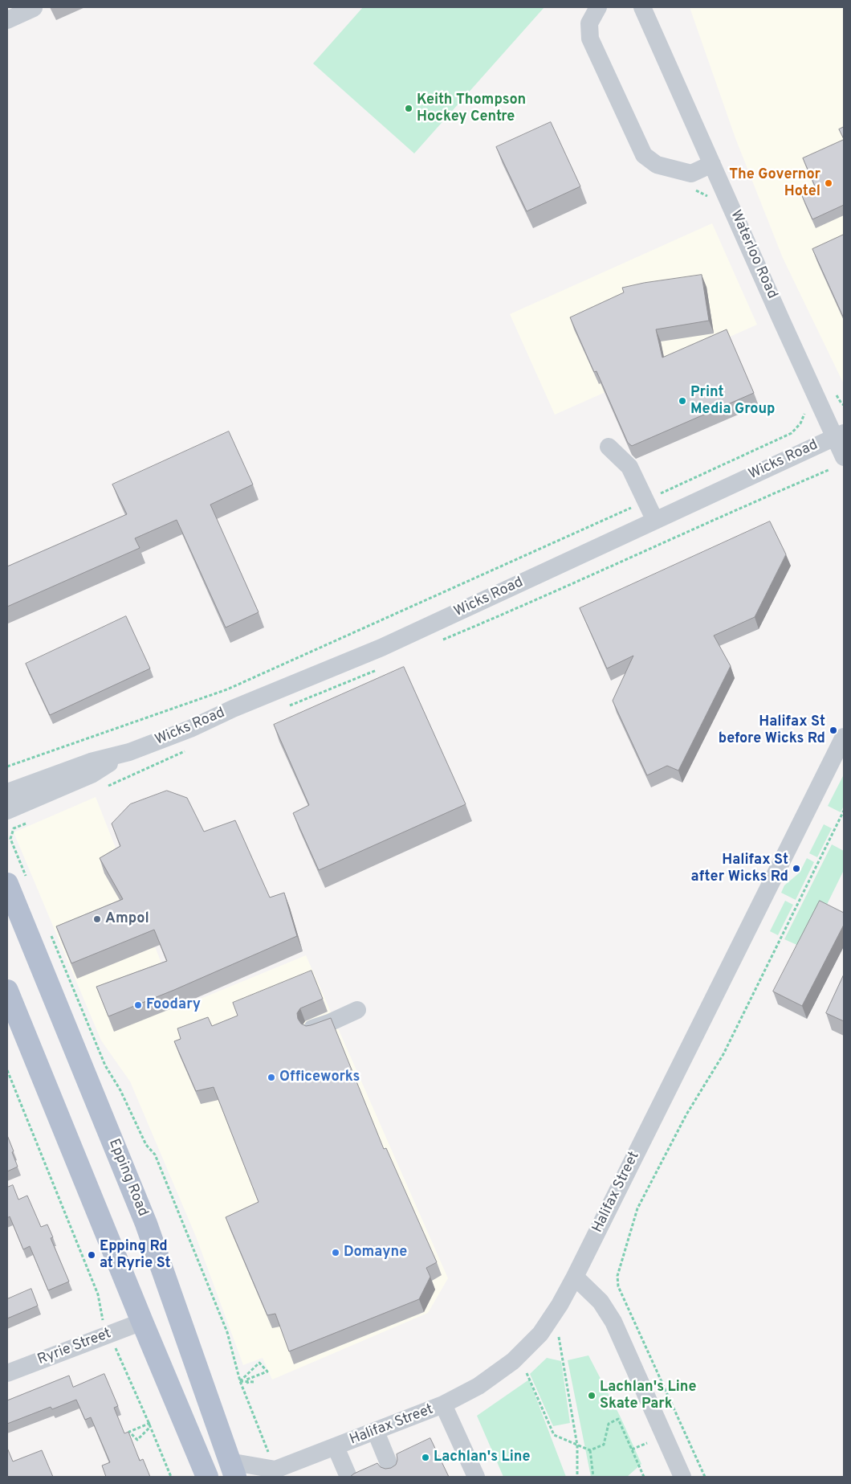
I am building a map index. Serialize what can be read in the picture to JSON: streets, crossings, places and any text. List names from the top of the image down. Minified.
{"streets":{"main road":["Epping Road"],"street":["Waterloo Road","Wicks Road","Halifax Street","Ryrie Street"]},"crossings":[["Waterloo Road","Wicks Road"]],"places":["Keith Thompson Hockey Centre","The Governor Hotel","Print Media Group","Halifax St before Wicks Rd","Halifax St after Wicks Rd","Ampol","Foodary","Officeworks","Domayne","Epping Rd at Ryrie St","Lachlan's Line Skate Park","Lachlan's Line"]}
